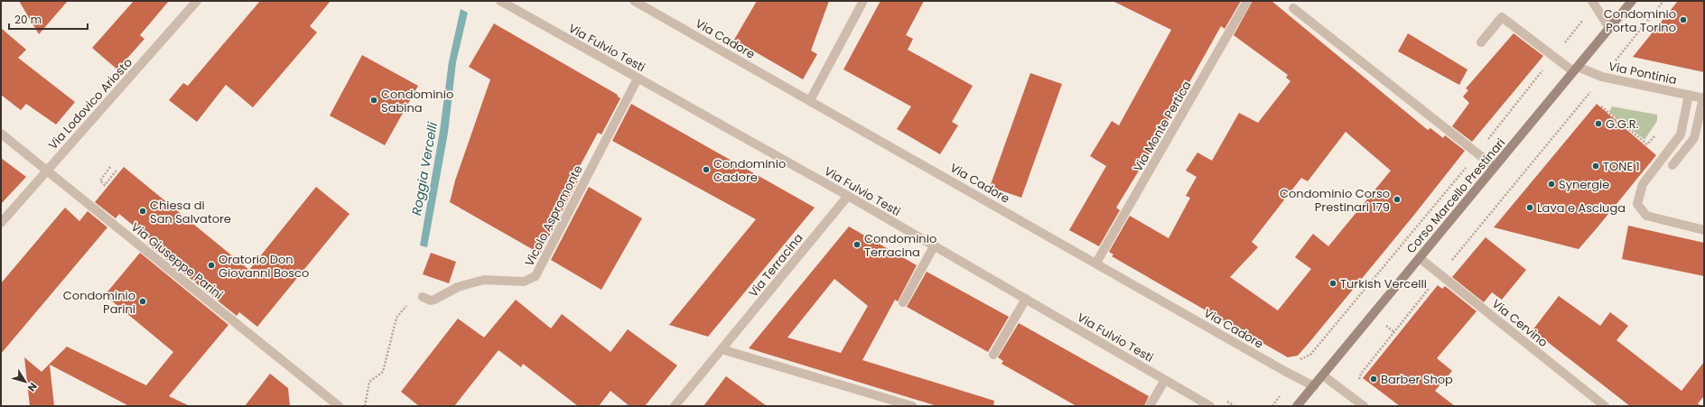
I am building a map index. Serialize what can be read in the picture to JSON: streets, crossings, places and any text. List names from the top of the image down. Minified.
{"streets":{"main road":["Corso Marcello Prestinari"],"street":["Via Cadore","Via Fulvio Testi","Via Pontinia","Via Lodovico Ariosto","Via Monte Pertica","Vicolo Aspromonte","Via Giuseppe Parini","Via Terracina","Via Cervino"]},"crossings":[["Via Cadore","Via Monte Pertica"],["Via Cadore","Corso Marcello Prestinari"],["Via Fulvio Testi","Vicolo Aspromonte"],["Via Fulvio Testi","Via Terracina"],["Via Pontinia","Corso Marcello Prestinari"],["Via Lodovico Ariosto","Via Giuseppe Parini"],["Corso Marcello Prestinari","Via Cervino"]],"water":["Roggia Vercelli"],"places":["Condominio Porta Torino","Condominio Sabina","G.G.R.","TONE 1","Condominio Cadore","Synergie","Condominio Corso Prestinari 179","Lava e Asciuga","Chiesa di San Salvatore","Condominio Terracina","Oratorio Don Giovanni Bosco","Turkish Vercelli","Condominio Parini","Barber Shop"],"scale_bar":"20 m","north":"bottom right"}
